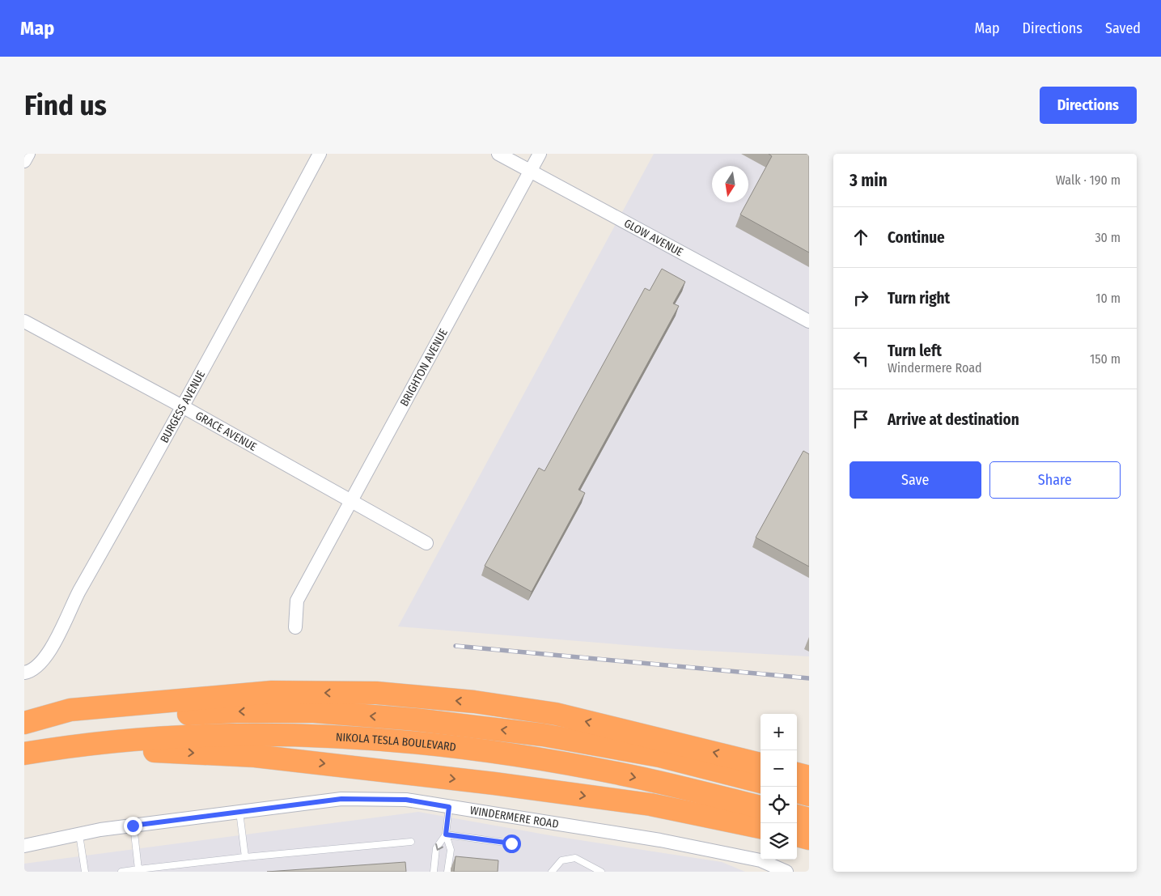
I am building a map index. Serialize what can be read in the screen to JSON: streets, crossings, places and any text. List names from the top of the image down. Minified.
{"streets":{"highway":["NIKOLA TESLA BOULEVARD"],"street":["GLOW AVENUE","BRIGHTON AVENUE","BURGESS AVENUE","GRACE AVENUE","WINDERMERE ROAD"]},"crossings":[["GLOW AVENUE","BRIGHTON AVENUE"],["BRIGHTON AVENUE","GRACE AVENUE"],["BURGESS AVENUE","GRACE AVENUE"]],"north":"bottom","page":{"header":"Map","nav":["Map","Directions","Saved"],"buttons":["Directions",["Save","Share"]],"title":"Find us","heading":["3 min","Walk · 190 m"],"list":[["Continue","30 m"],["Turn right","10 m"],["Turn left","Windermere Road","150 m"],"Arrive at destination"],"map_buttons":["+","−"]}}
